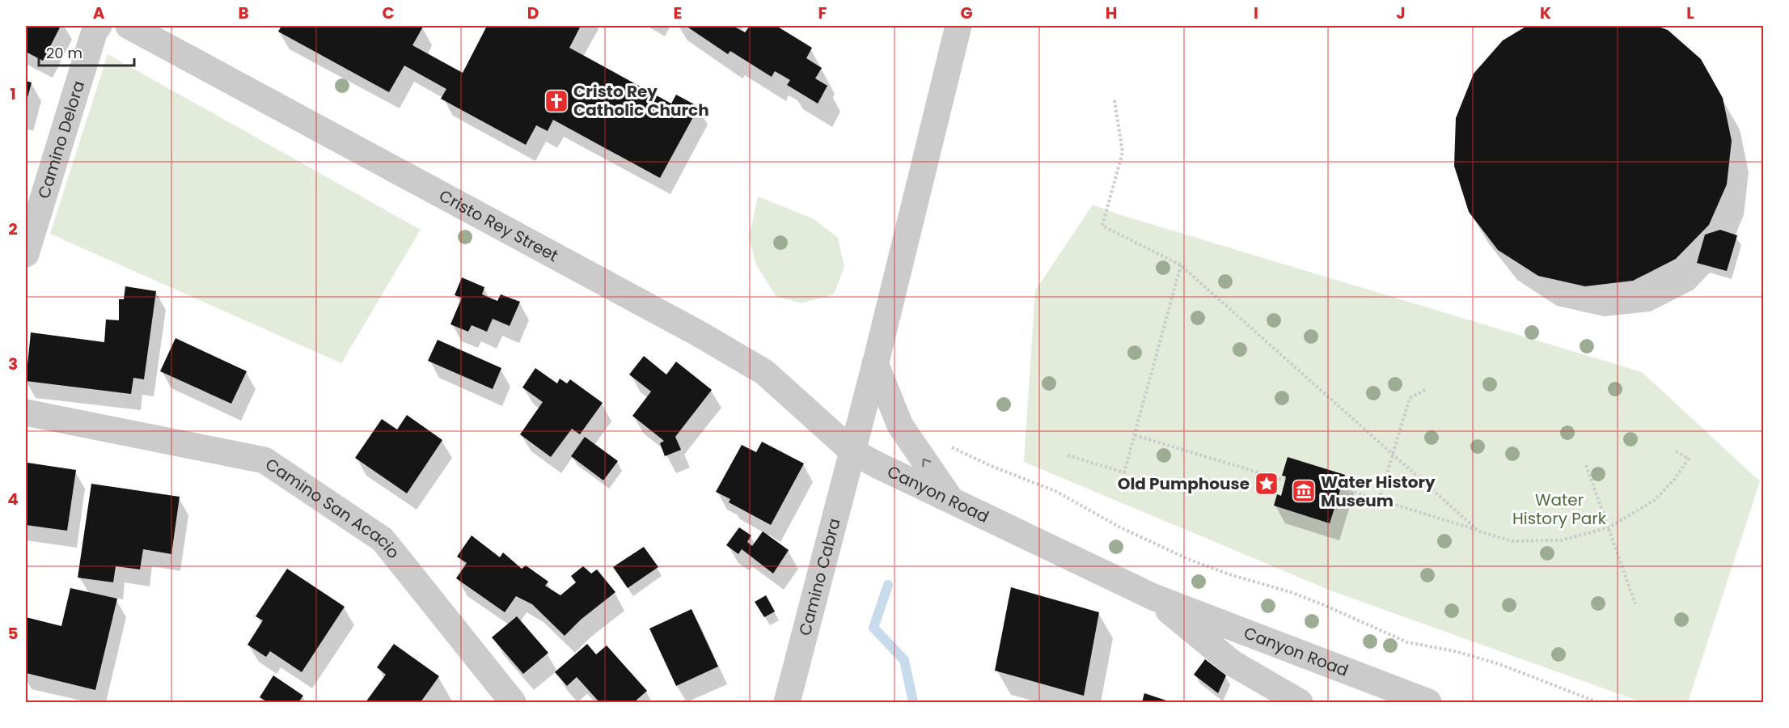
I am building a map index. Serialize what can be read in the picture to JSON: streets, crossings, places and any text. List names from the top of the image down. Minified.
{"streets":{"street":["Camino Delora","Cristo Rey Street","Canyon Road","Camino San Acacio","Camino Cabra"]},"crossings":[["Cristo Rey Street","Canyon Road"],["Cristo Rey Street","Camino Cabra"],["Canyon Road","Camino Cabra"]],"parks":["Water History Park"],"places":{"church":["Cristo Rey Catholic Church"],"place":["Old Pumphouse"],"museum":["Water History Museum"]},"scale_bar":"20 m","grid":{"columns":["A","B","C","D","E","F","G","H","I","J","K","L"],"rows":["1","2","3","4","5"]}}
